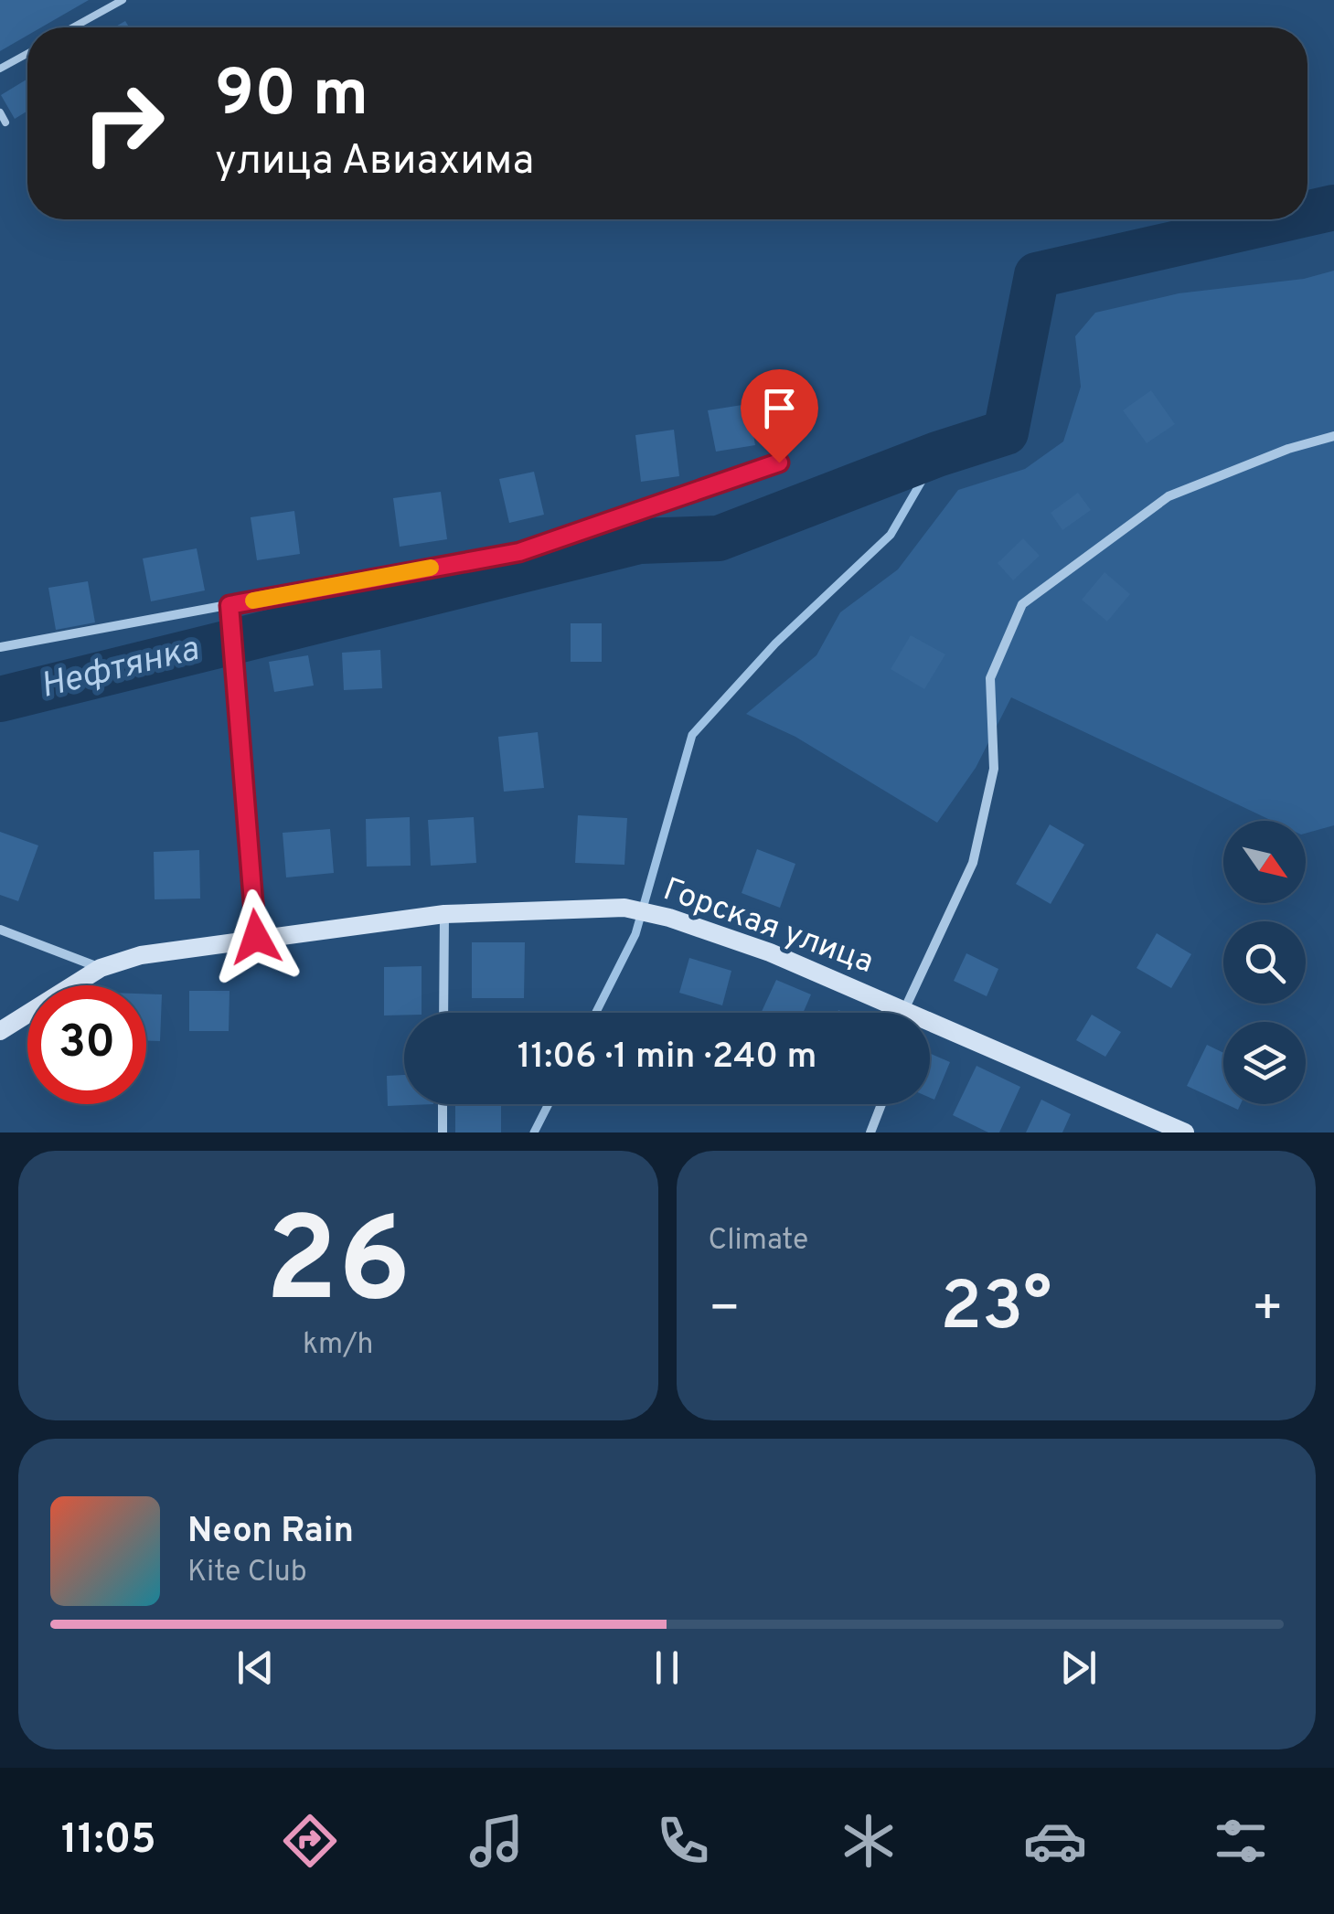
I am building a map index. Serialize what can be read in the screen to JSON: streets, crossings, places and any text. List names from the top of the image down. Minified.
{"streets":{"main road":["Горская улица"]},"water":["Нефтянка"],"north":"bottom right","page":{"turn":["90 m","улица Авиахима"],"limit":"30","trip":"11:06 · 1 min · 240 m","tile":[["26","km/h"],"Climate"],"heat":["−","23°","+"],"song":["Neon Rain","Kite Club"],"tabs":"11:05"}}
